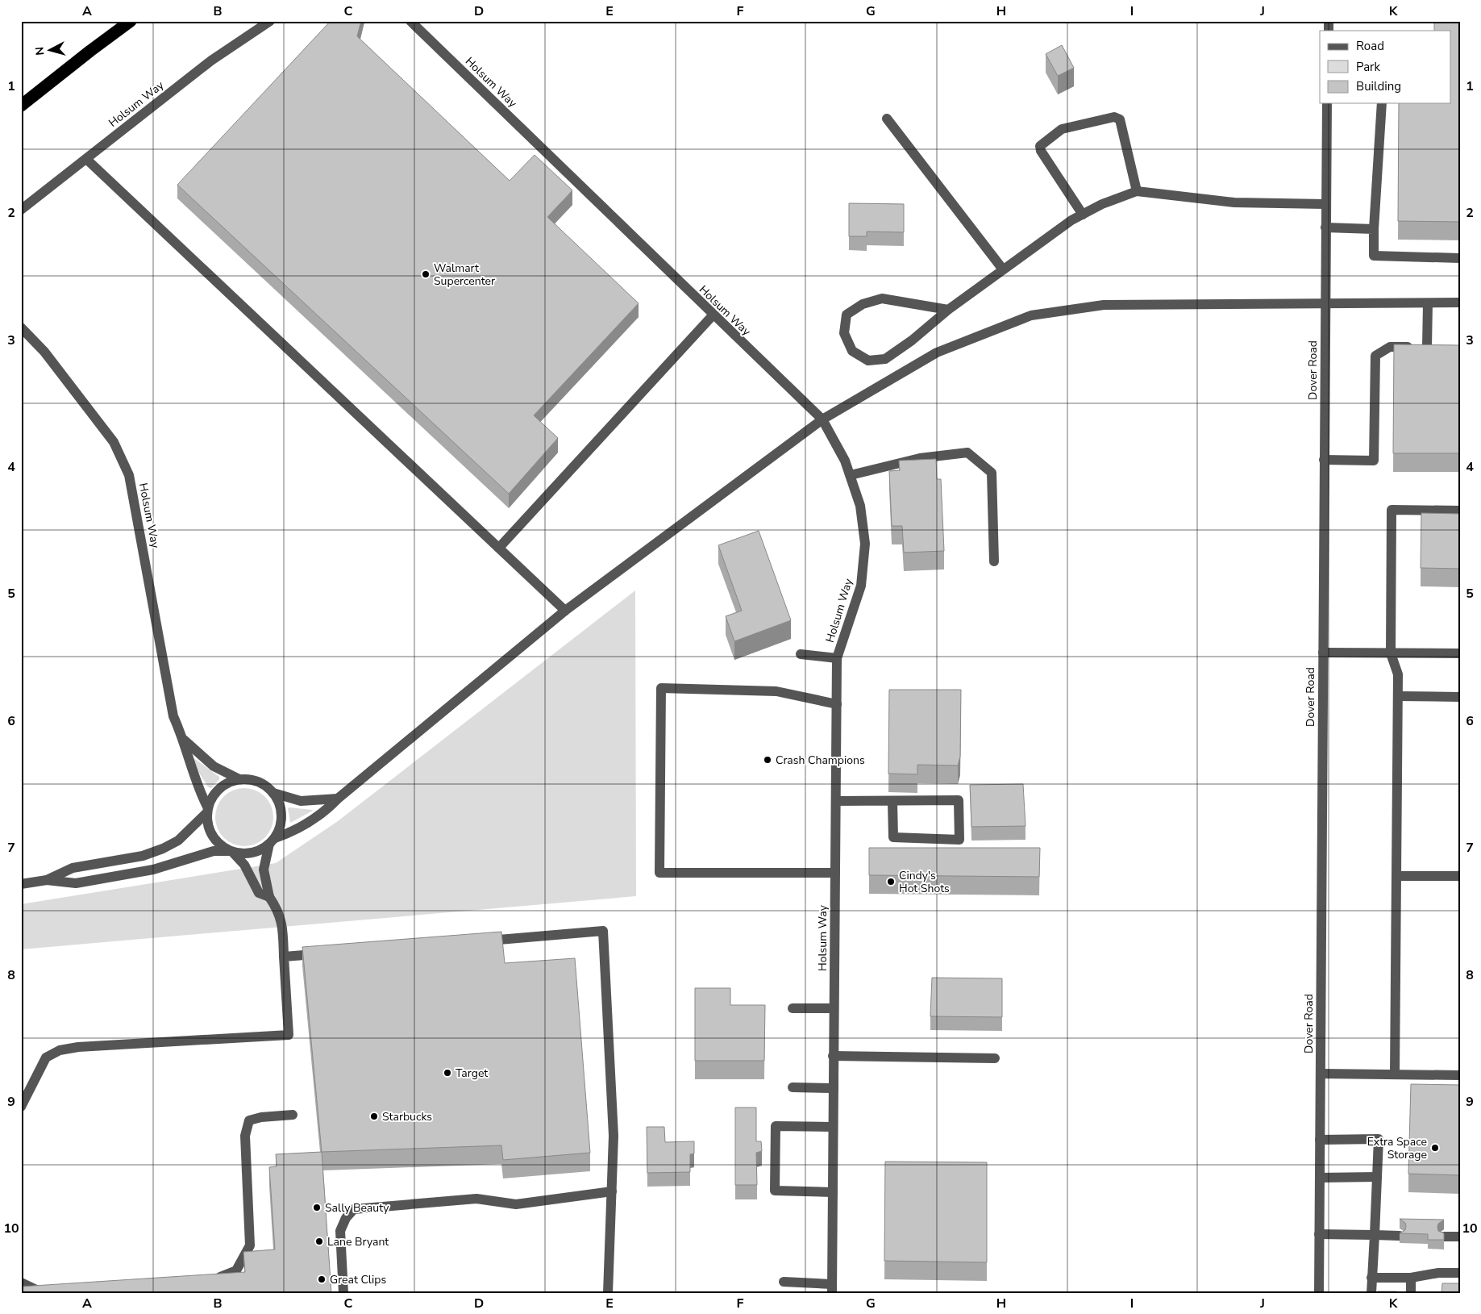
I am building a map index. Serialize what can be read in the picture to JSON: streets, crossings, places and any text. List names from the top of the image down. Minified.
{"streets":{"street":["Holsum Way","Dover Road"]},"places":["Walmart Supercenter","Crash Champions","Cindy's Hot Shots","Target","Starbucks","Extra Space Storage","Sally Beauty","Lane Bryant","Great Clips"],"legend":["Road","Park","Building"],"north":"left","grid":{"columns":["A","B","C","D","E","F","G","H","I","J","K"],"rows":["1","2","3","4","5","6","7","8","9","10"]}}
